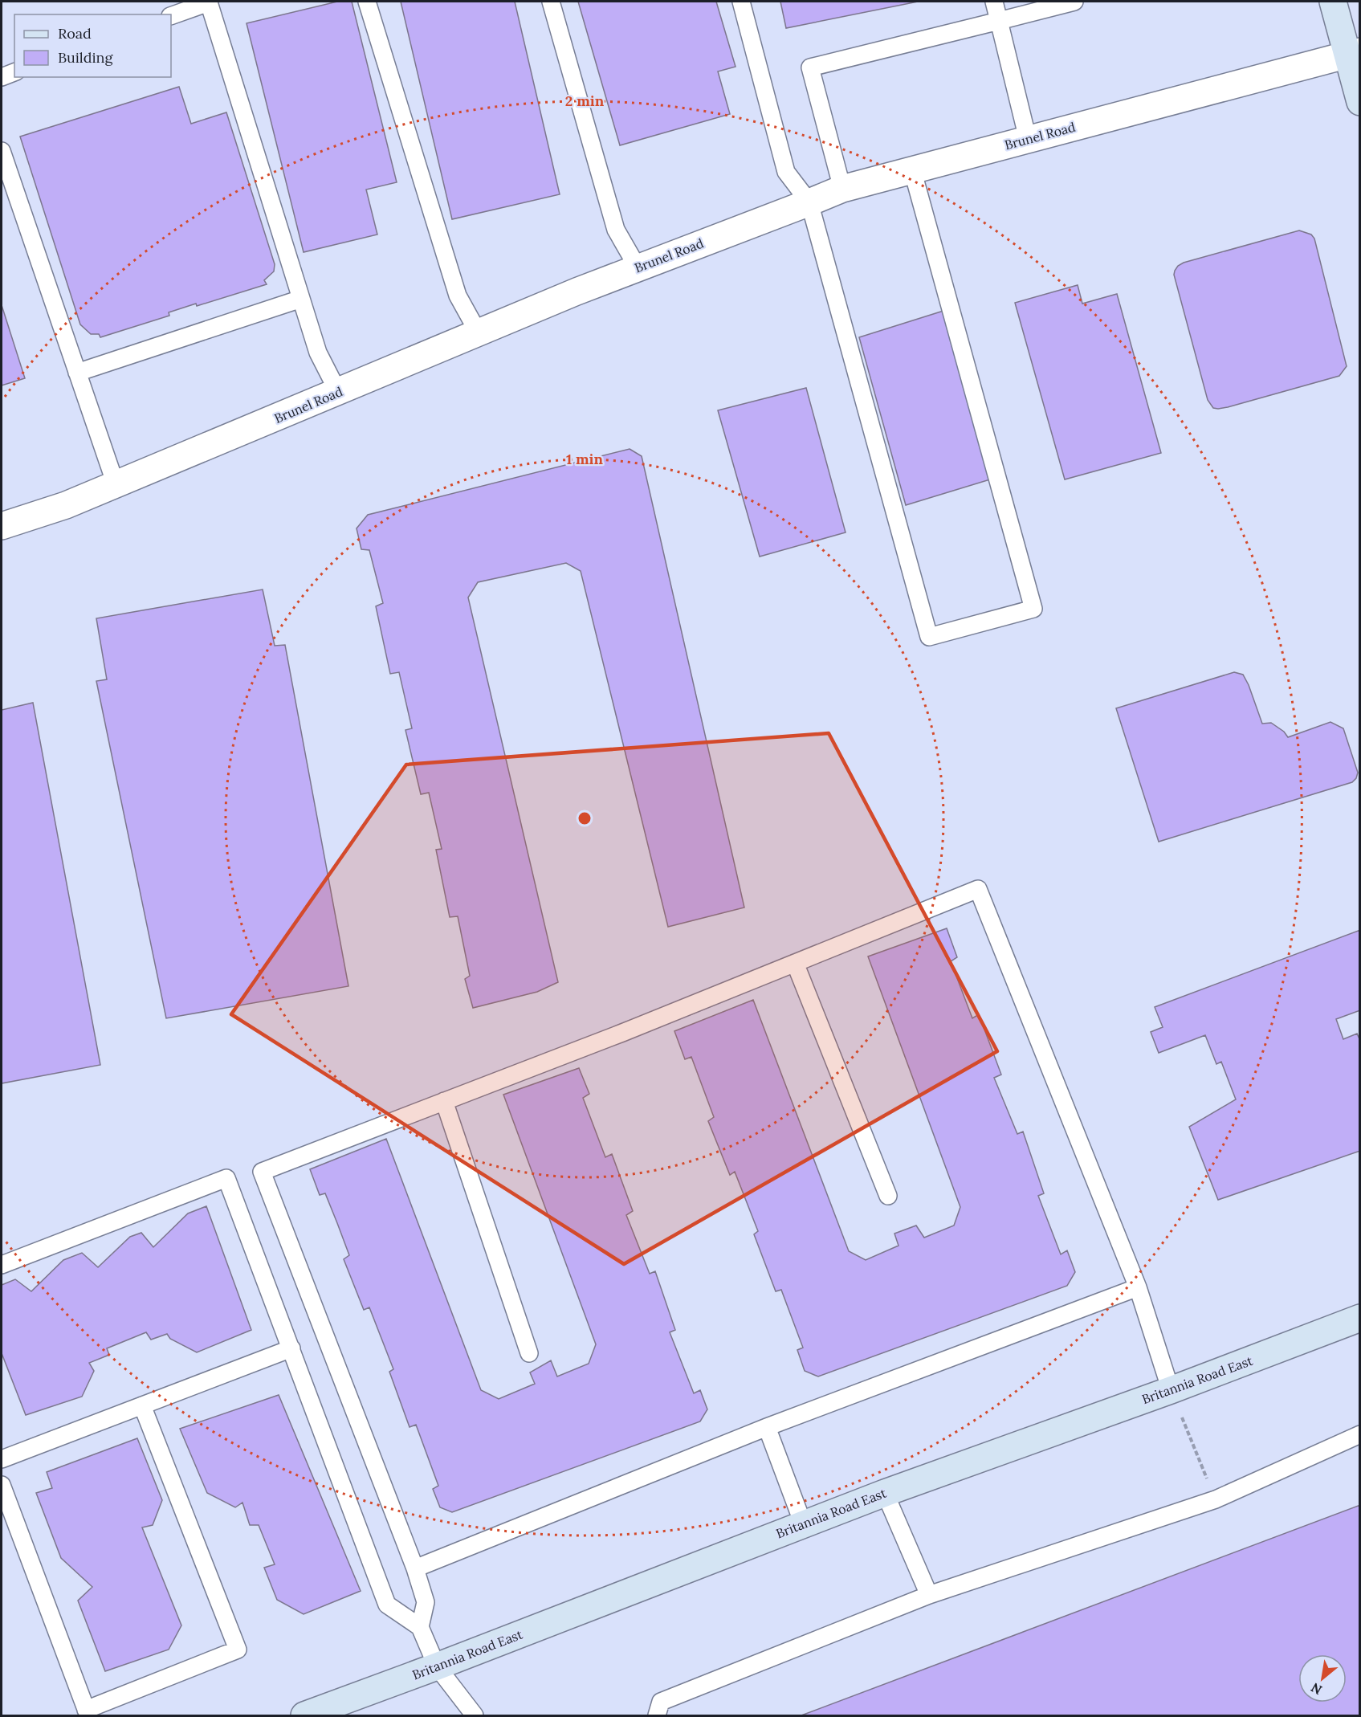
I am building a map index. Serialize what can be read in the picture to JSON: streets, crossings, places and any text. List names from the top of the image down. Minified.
{"streets":{"main road":["Britannia Road East"],"street":["Brunel Road"]},"legend":["Road","Building"],"north":"bottom left","rings":["2 min","1 min"]}
